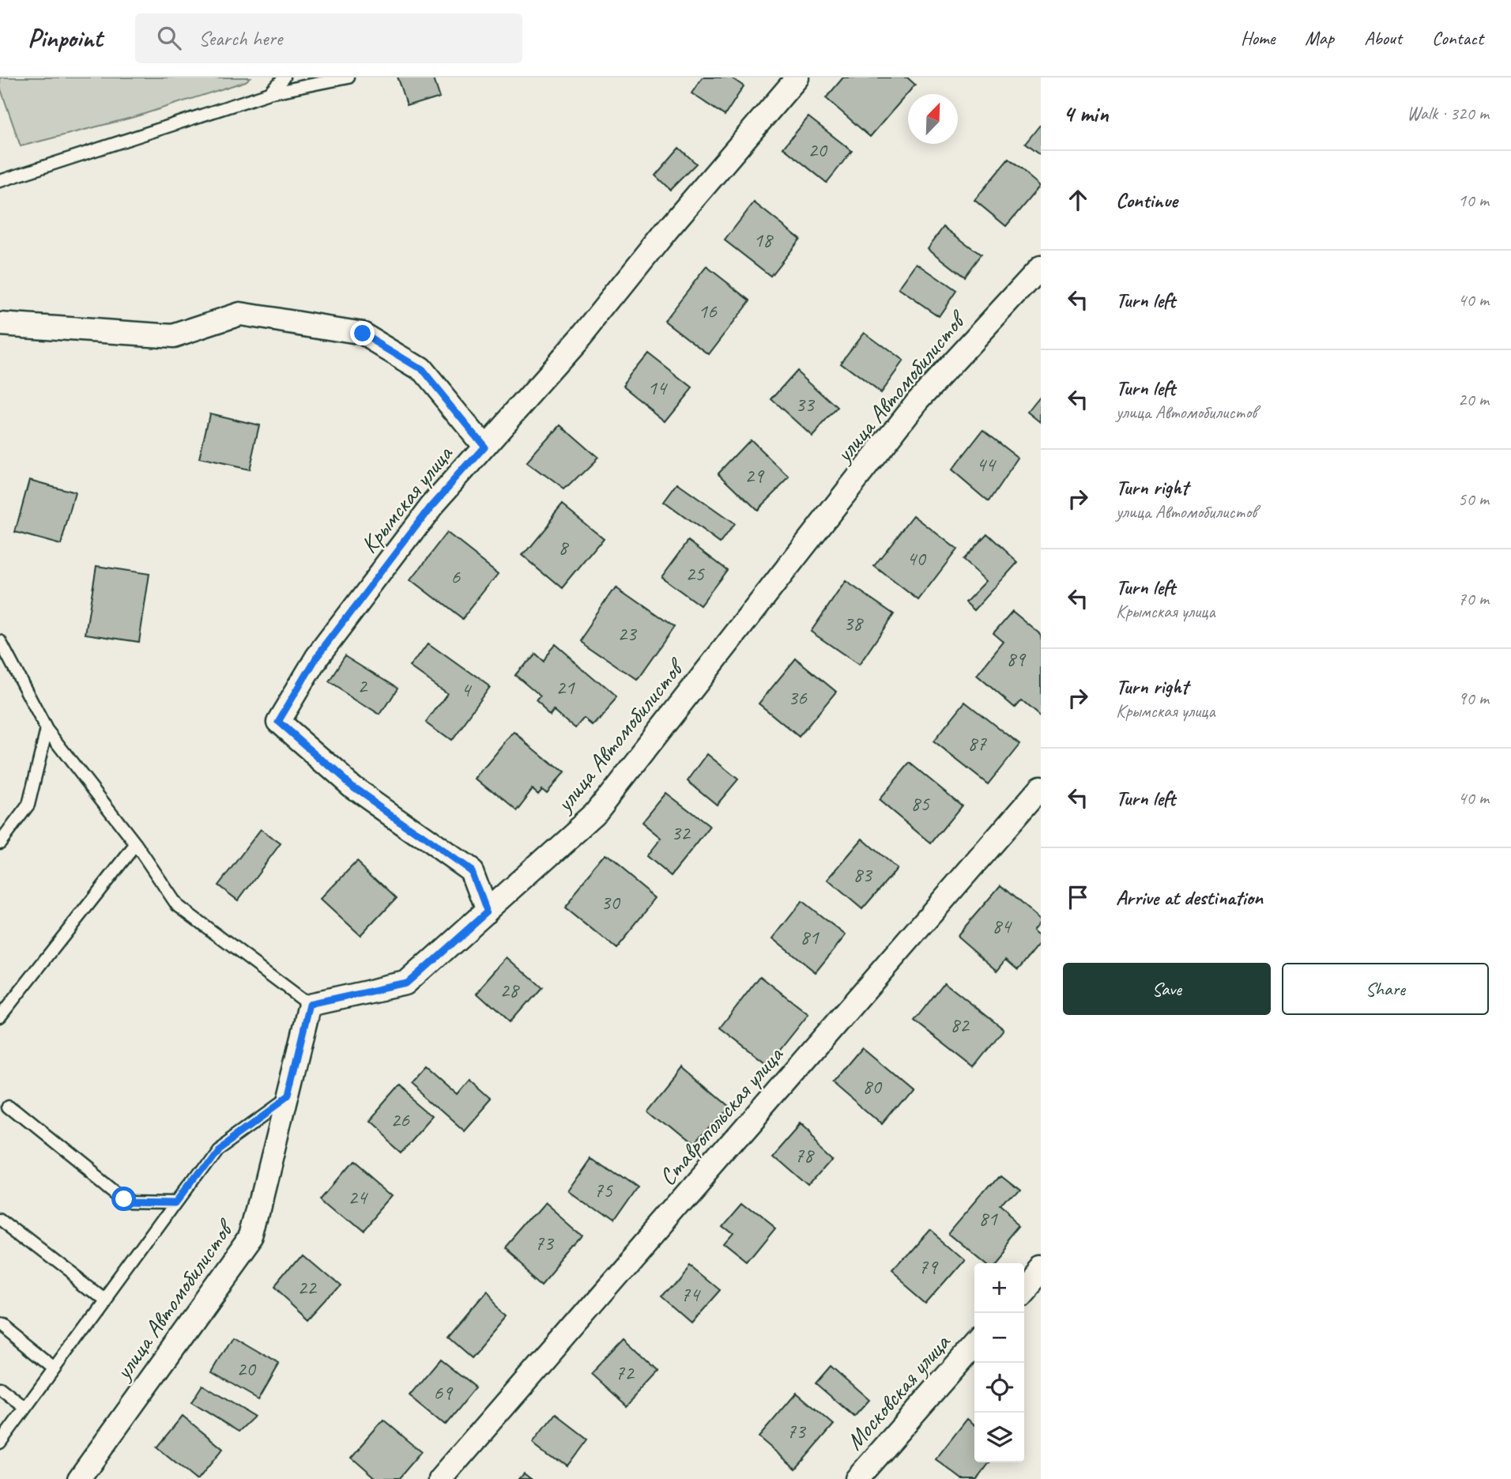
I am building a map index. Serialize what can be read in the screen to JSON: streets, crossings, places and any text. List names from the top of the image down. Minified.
{"streets":{"street":["улица Автомобилистов","Крымская улица","Ставропольская улица","Московская улица"]},"crossings":[["улица Автомобилистов","Крымская улица"]],"house_numbers":["20","18","16","14","33","44","29","8","40","25","6","38","23","89","2","21","4","36","87","85","32","83","30","84","81","28","82","80","26","78","75","24","81","73","79","22","74","20","72","69","73"],"north":"top right","page":{"header":"Pinpoint","search":"Search here","nav":["Home","Map","About","Contact"],"heading":["4 min","Walk · 320 m"],"list":[["Continue","10 m"],["Turn left","40 m"],["Turn left","улица Автомобилистов","20 m"],["Turn right","улица Автомобилистов","50 m"],["Turn left","Крымская улица","70 m"],["Turn right","Крымская улица","90 m"],["Turn left","40 m"],"Arrive at destination"],"buttons":["Save","Share"],"map_buttons":["+","−"]}}
